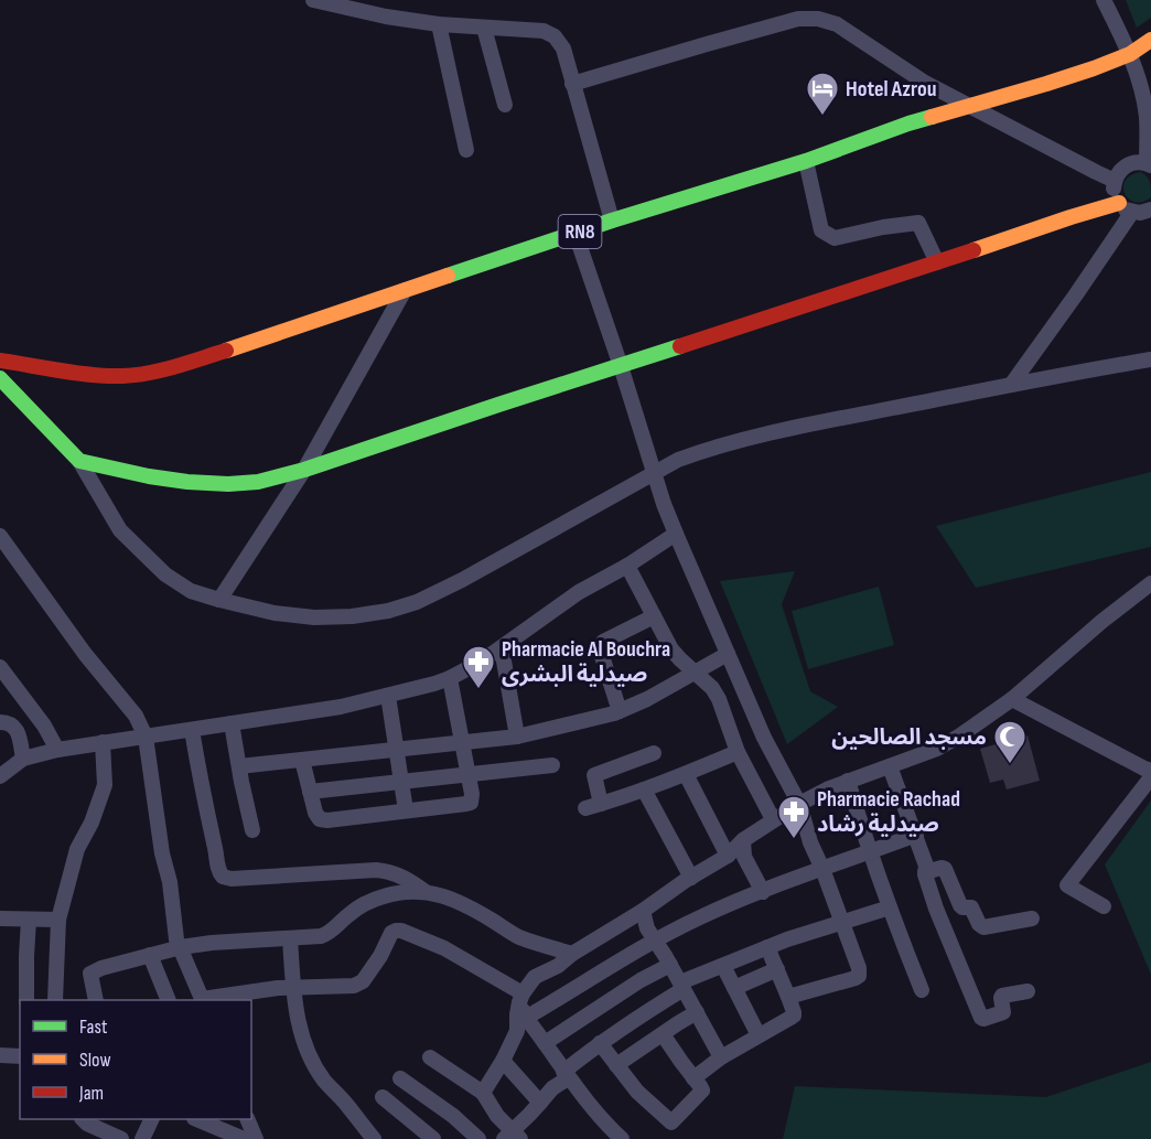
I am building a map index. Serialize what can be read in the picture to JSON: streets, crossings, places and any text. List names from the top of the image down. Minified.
{"streets":{"main road":["RN8"]},"places":{"hotel":["Hotel Azrou"],"pharmacy":["Pharmacie Al Bouchra صيدلية البشرى","Pharmacie Rachad صيدلية رشاد"],"mosque":["مسجد الصالحين"]},"legend":["Fast","Slow","Jam"]}
